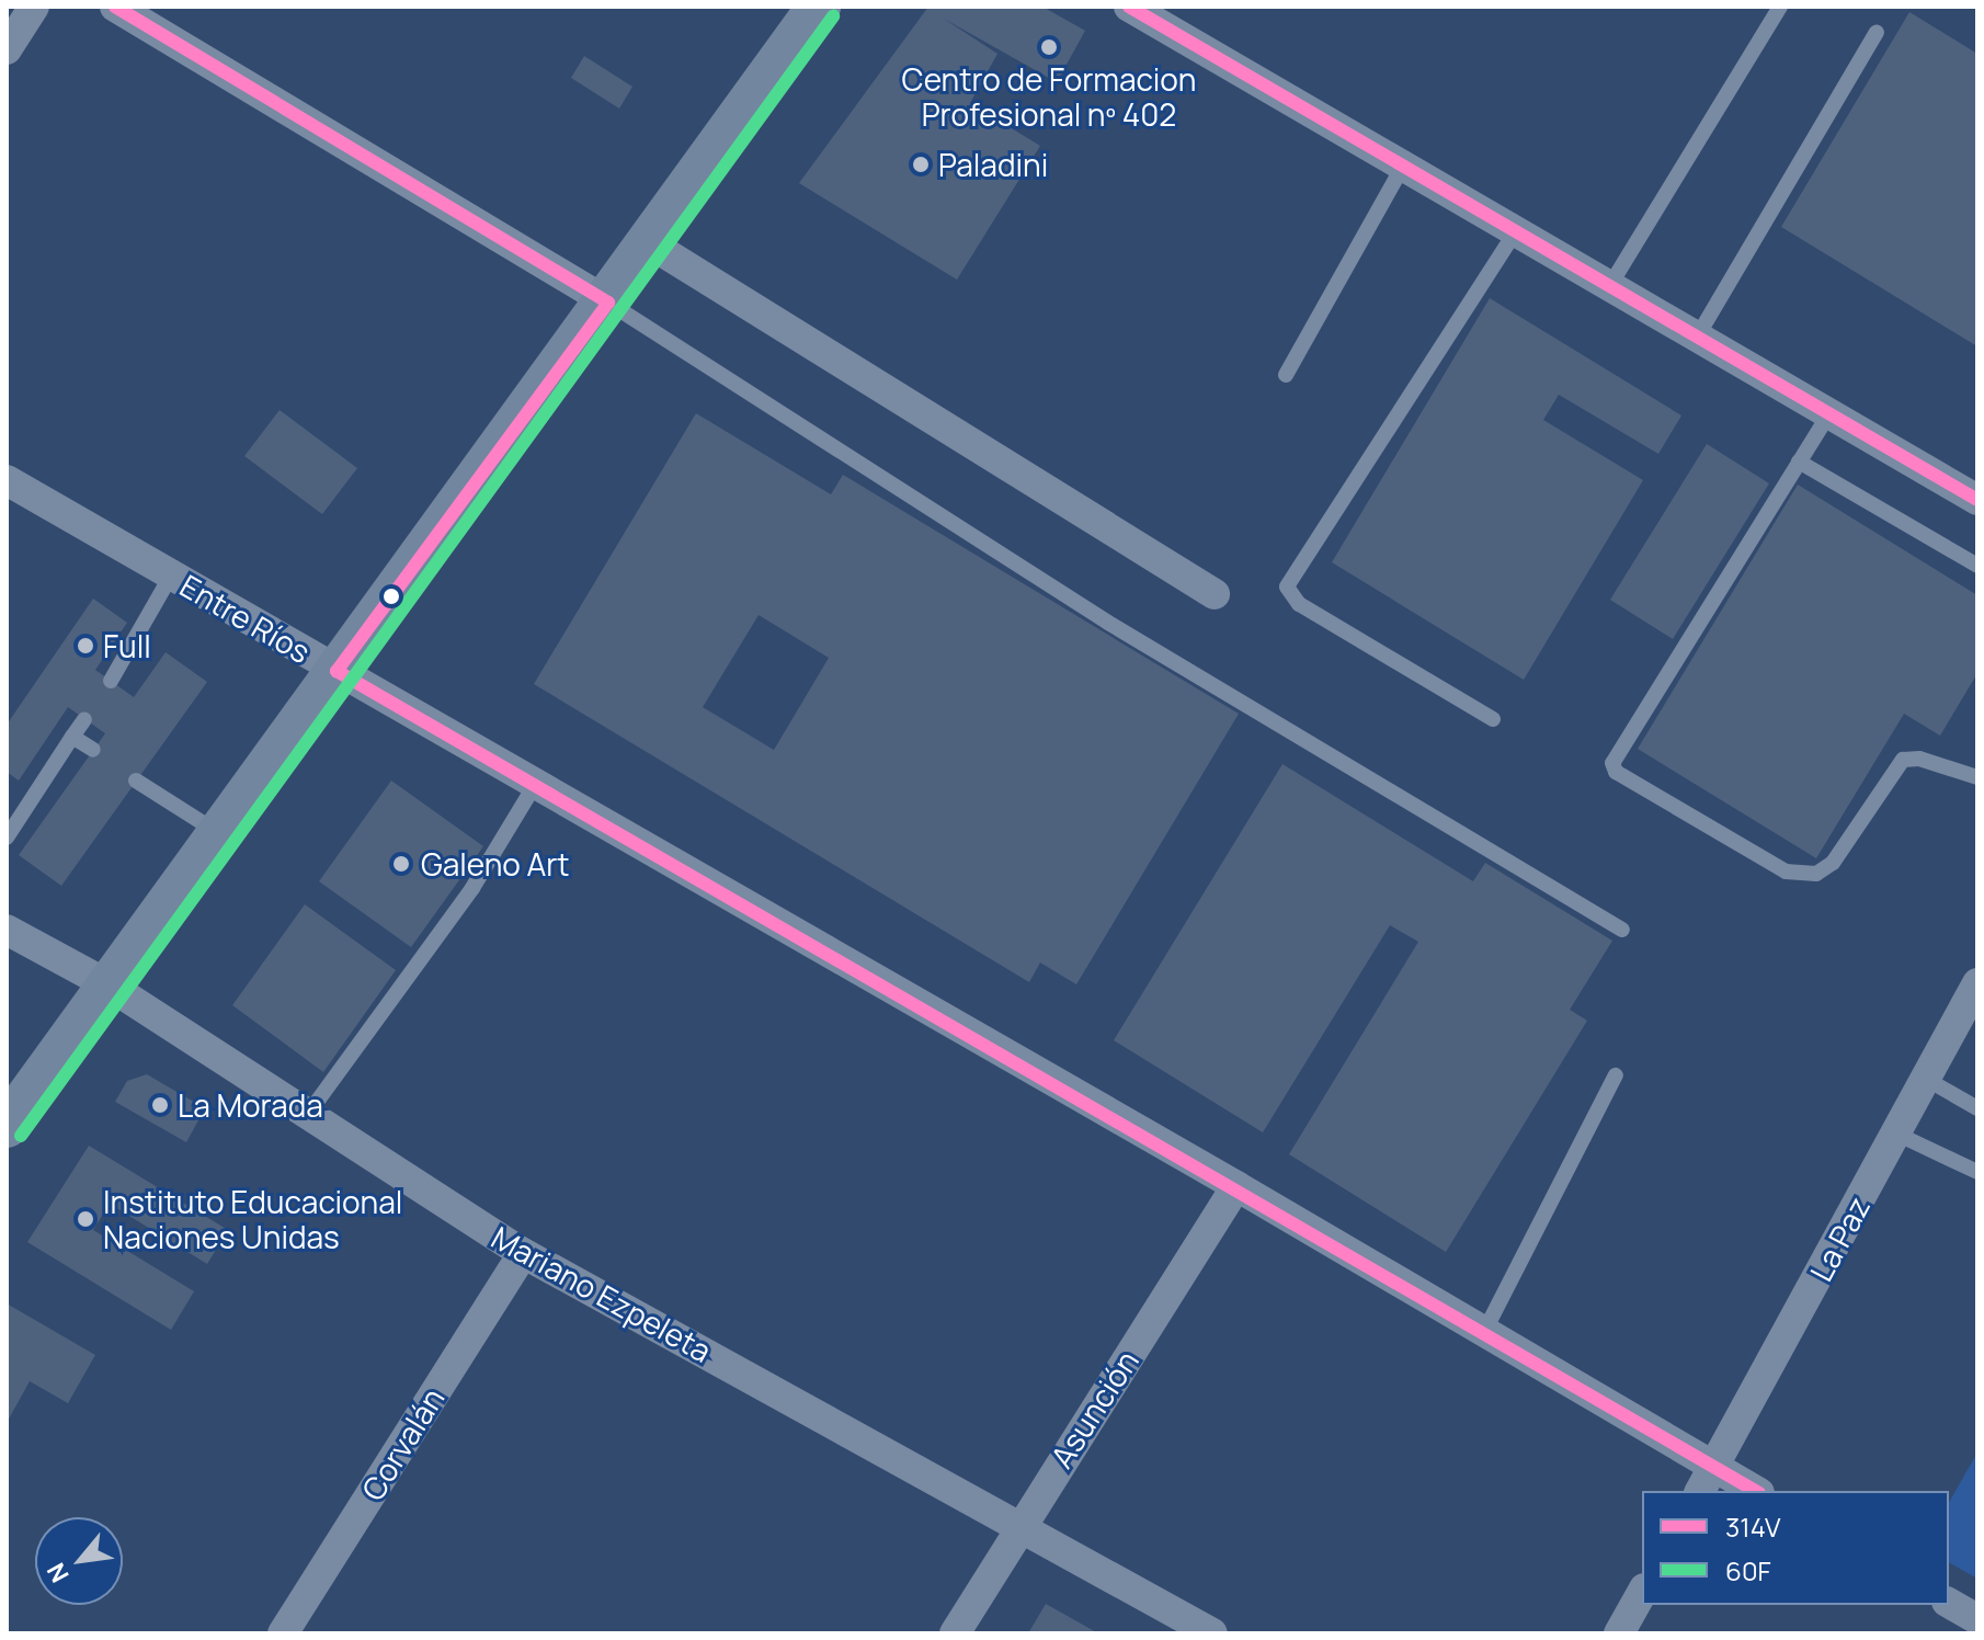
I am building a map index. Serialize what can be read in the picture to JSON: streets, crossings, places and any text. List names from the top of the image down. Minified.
{"streets":{"street":["Entre Ríos","La Paz","Mariano Ezpeleta","Asunción","Corvalán"]},"crossings":[["Entre Ríos","La Paz"],["Entre Ríos","Asunción"],["Mariano Ezpeleta","Asunción"],["Mariano Ezpeleta","Corvalán"]],"places":["Centro de Formacion Profesional nº 402","Paladini","Full","Galeno Art","La Morada","Instituto Educacional Naciones Unidas"],"lines":["transit line 314V","transit line 60F"],"legend":["314V","60F"],"north":"bottom left"}
